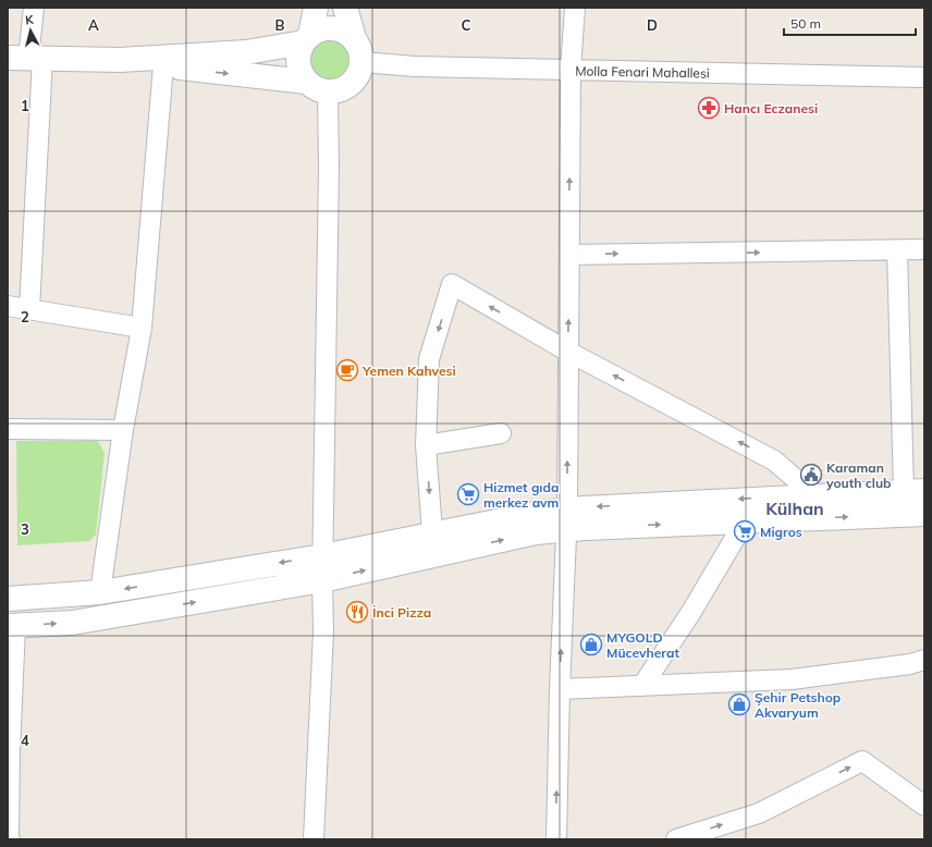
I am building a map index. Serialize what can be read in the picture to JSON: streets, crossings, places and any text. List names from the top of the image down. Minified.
{"streets":{"street":["Molla Fenari Mahallesi"]},"districts":["Külhan"],"places":{"pharmacy":["Hancı Eczanesi"],"cafe":["Yemen Kahvesi"],"public building":["Karaman youth club"],"supermarket":["Hizmet gıda merkez avm","Migros"],"restaurant":["İnci Pizza"],"shop":["MYGOLD Mücevherat","Şehir Petshop Akvaryum"]},"scale_bar":"50 m","north":"top","grid":{"columns":["A","B","C","D"],"rows":["1","2","3","4"]}}
